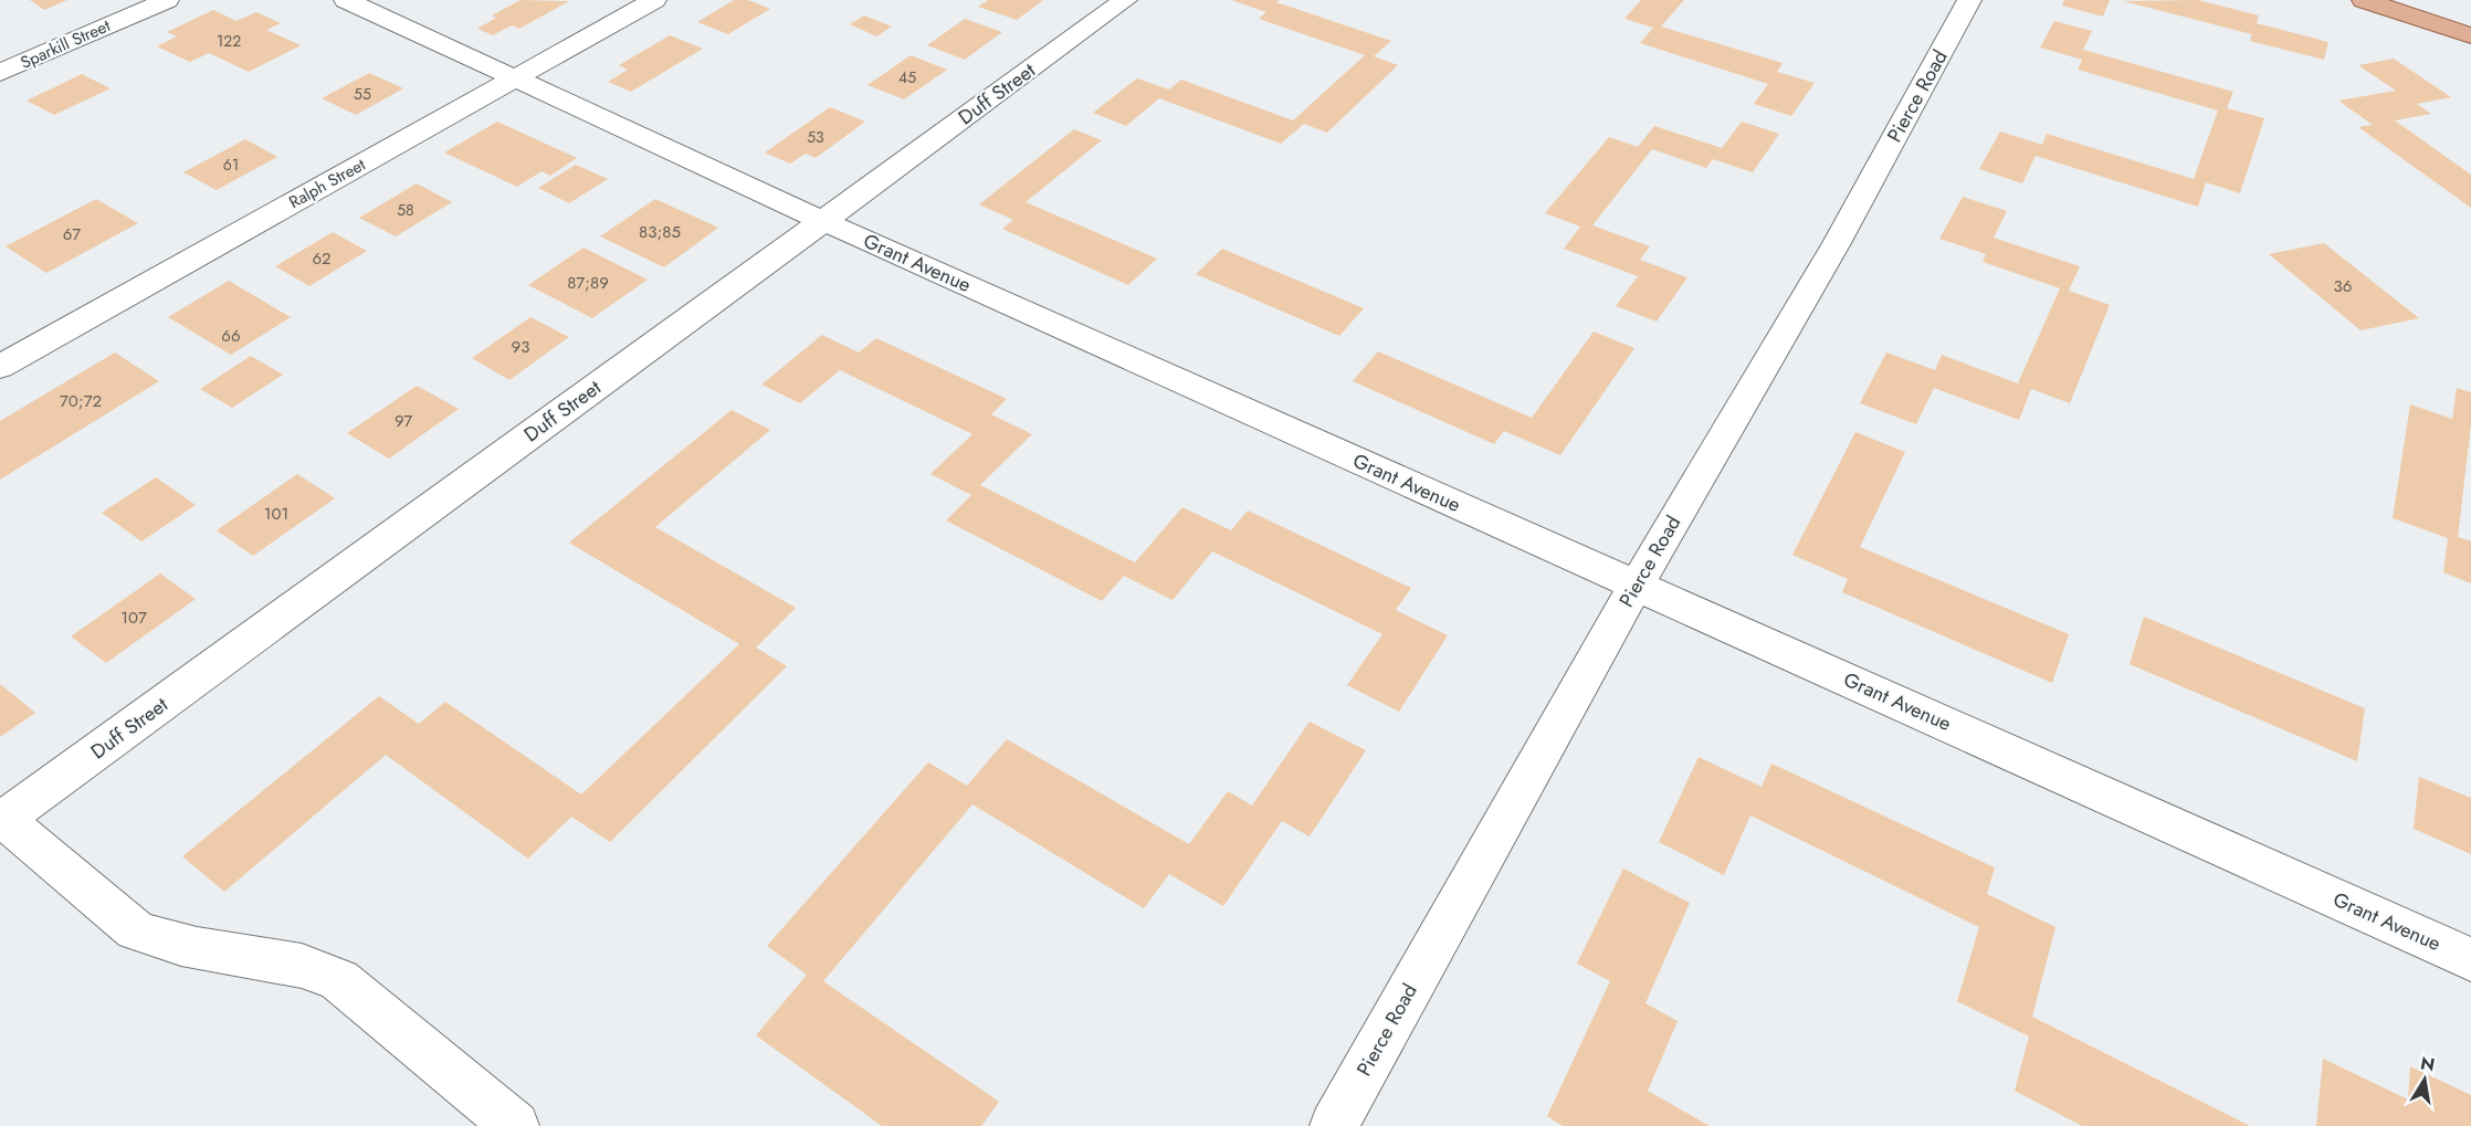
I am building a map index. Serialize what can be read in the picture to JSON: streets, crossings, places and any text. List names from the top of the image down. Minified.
{"streets":{"street":["Sparkill Street","Duff Street","Pierce Road","Ralph Street","Grant Avenue"]},"crossings":[["Duff Street","Grant Avenue"],["Pierce Road","Grant Avenue"],["Ralph Street","Grant Avenue"]],"house_numbers":["122","45","55","53","61","58","83;85","67","62","87;89","36","66","93","70;72","97","101","107"],"north":"top"}
